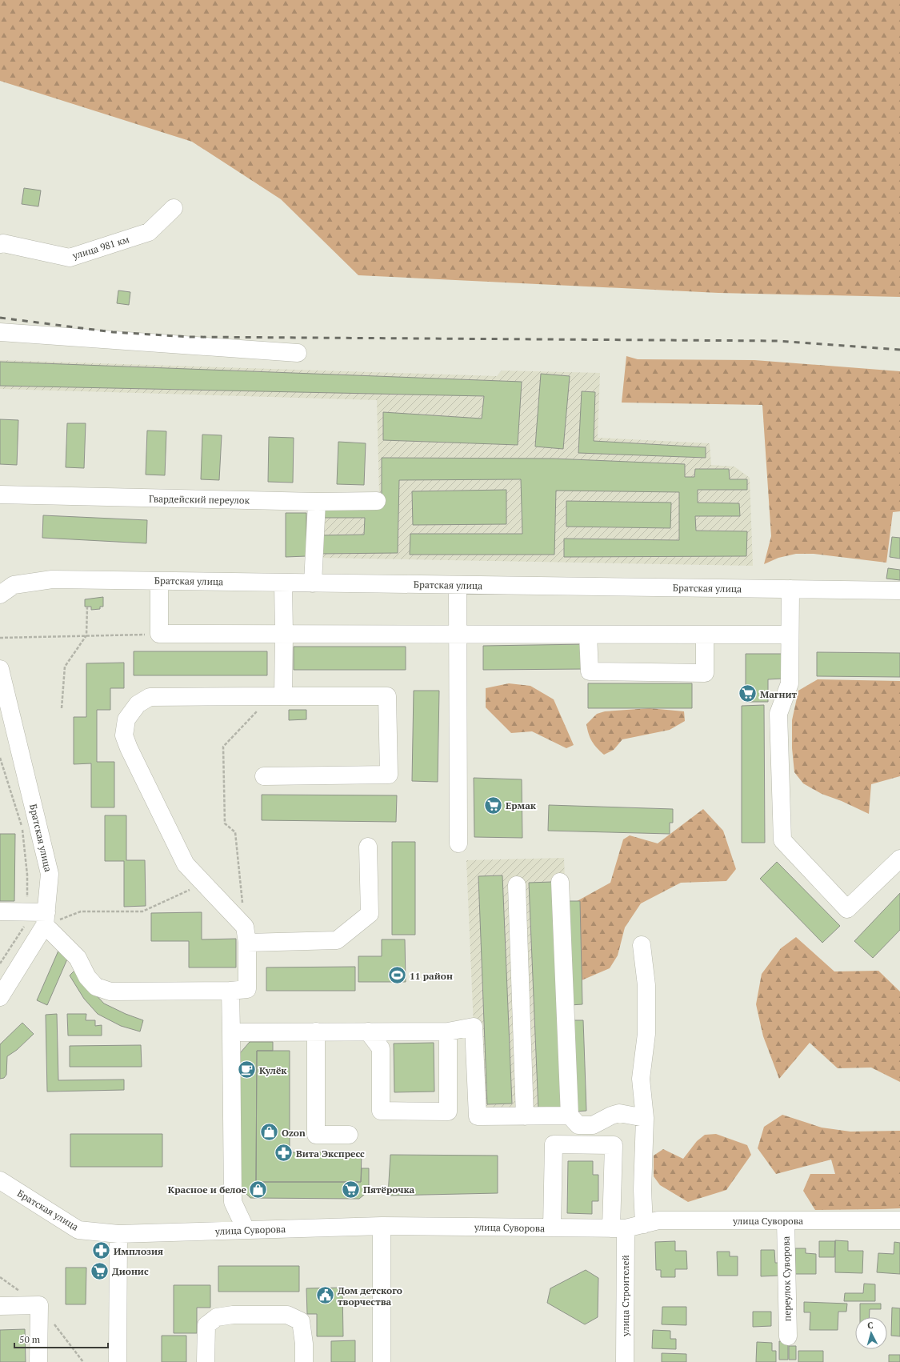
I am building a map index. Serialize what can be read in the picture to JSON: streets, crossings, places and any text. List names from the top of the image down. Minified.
{"streets":{"street":["улица 981 км","Гвардейский переулок","Братская улица","улица Суворова","переулок Суворова","улица Строителей"]},"crossings":[["Братская улица","улица Суворова"],["улица Суворова","переулок Суворова"],["улица Суворова","улица Строителей"]],"places":{"supermarket":["Магнит","Ермак","Пятёрочка","Дионис"],"sports":["11 район"],"cafe":["Кулёк"],"shop":["Ozon","Красное и белое"],"pharmacy":["Вита Экспресс","Имплозия"],"public building":["Дом детского творчества"]},"scale_bar":"50 m","north":"top"}
